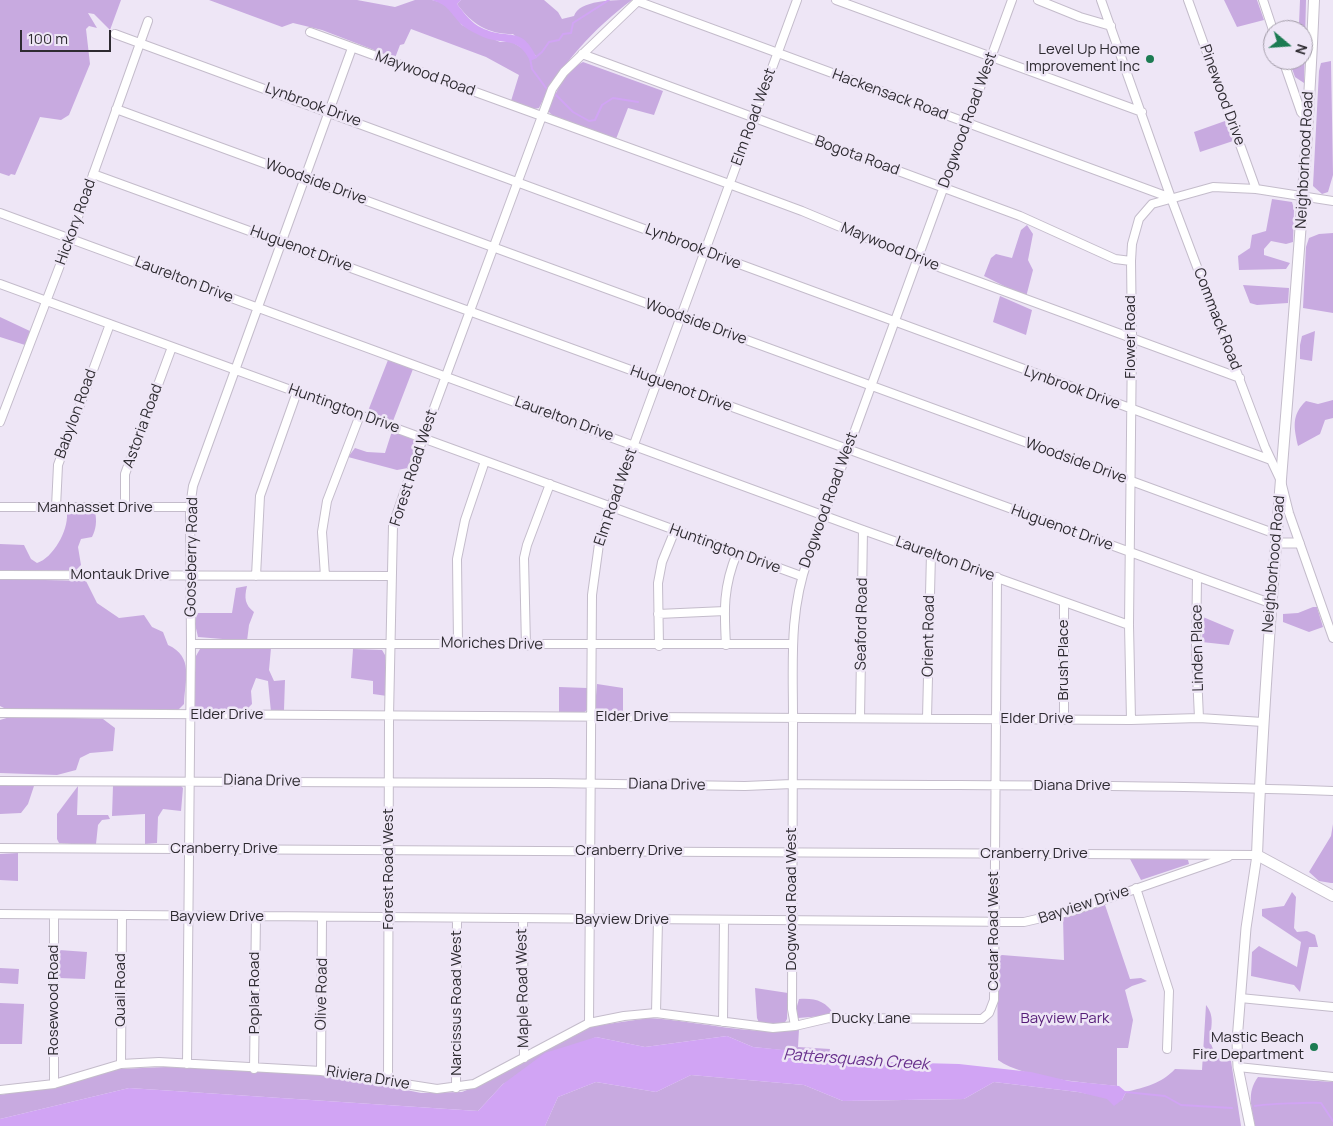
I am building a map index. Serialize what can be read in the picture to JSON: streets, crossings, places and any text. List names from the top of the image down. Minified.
{"streets":{"main road":["Neighborhood Road"],"street":["Maywood Road","Hackensack Road","Pinewood Drive","Lynbrook Drive","Elm Road West","Dogwood Road West","Bogota Road","Woodside Drive","Hickory Road","Maywood Drive","Huguenot Drive","Laurelton Drive","Commack Road","Flower Road","Huntington Drive","Babylon Road","Astoria Road","Forest Road West","Manhasset Drive","Gooseberry Road","Montauk Drive","Seaford Road","Orient Road","Moriches Drive","Linden Place","Brush Place","Elder Drive","Diana Drive","Cranberry Drive","Bayview Drive","Cedar Road West","Maple Road West","Quail Road","Poplar Road","Olive Road","Rosewood Road","Narcissus Road West","Ducky Lane","Riviera Drive"]},"crossings":[["Maywood Road","Maywood Drive"],["Maywood Road","Forest Road West"],["Maywood Road","Gooseberry Road"],["Hackensack Road","Elm Road West"],["Hackensack Road","Dogwood Road West"],["Hackensack Road","Commack Road"],["Hackensack Road","Flower Road"],["Hackensack Road","Forest Road West"],["Pinewood Drive","Flower Road"],["Lynbrook Drive","Elm Road West"],["Lynbrook Drive","Dogwood Road West"],["Lynbrook Drive","Hickory Road"],["Lynbrook Drive","Commack Road"],["Lynbrook Drive","Flower Road"],["Lynbrook Drive","Forest Road West"],["Lynbrook Drive","Gooseberry Road"],["Elm Road West","Bogota Road"],["Elm Road West","Woodside Drive"],["Elm Road West","Maywood Drive"],["Elm Road West","Huguenot Drive"],["Elm Road West","Laurelton Drive"],["Elm Road West","Huntington Drive"],["Elm Road West","Moriches Drive"],["Elm Road West","Elder Drive"],["Elm Road West","Diana Drive"],["Elm Road West","Cranberry Drive"],["Elm Road West","Bayview Drive"],["Elm Road West","Riviera Drive"],["Dogwood Road West","Bogota Road"],["Dogwood Road West","Woodside Drive"],["Dogwood Road West","Maywood Drive"],["Dogwood Road West","Huguenot Drive"],["Dogwood Road West","Laurelton Drive"],["Dogwood Road West","Huntington Drive"],["Dogwood Road West","Moriches Drive"],["Dogwood Road West","Elder Drive"],["Dogwood Road West","Diana Drive"],["Dogwood Road West","Cranberry Drive"],["Dogwood Road West","Bayview Drive"],["Dogwood Road West","Ducky Lane"],["Bogota Road","Flower Road"],["Bogota Road","Forest Road West"],["Neighborhood Road","Woodside Drive"],["Neighborhood Road","Huguenot Drive"],["Neighborhood Road","Commack Road"],["Neighborhood Road","Flower Road"],["Neighborhood Road","Elder Drive"],["Neighborhood Road","Diana Drive"],["Neighborhood Road","Cranberry Drive"],["Woodside Drive","Hickory Road"],["Woodside Drive","Flower Road"],["Woodside Drive","Forest Road West"],["Woodside Drive","Gooseberry Road"],["Hickory Road","Huguenot Drive"],["Hickory Road","Laurelton Drive"],["Hickory Road","Huntington Drive"],["Maywood Drive","Commack Road"],["Maywood Drive","Flower Road"],["Maywood Drive","Forest Road West"],["Huguenot Drive","Flower Road"],["Huguenot Drive","Forest Road West"],["Huguenot Drive","Gooseberry Road"],["Huguenot Drive","Linden Place"],["Laurelton Drive","Flower Road"],["Laurelton Drive","Forest Road West"],["Laurelton Drive","Gooseberry Road"],["Laurelton Drive","Seaford Road"],["Laurelton Drive","Orient Road"],["Laurelton Drive","Brush Place"],["Laurelton Drive","Cedar Road West"],["Commack Road","Flower Road"],["Flower Road","Elder Drive"],["Huntington Drive","Babylon Road"],["Huntington Drive","Astoria Road"],["Huntington Drive","Forest Road West"],["Huntington Drive","Gooseberry Road"],["Babylon Road","Manhasset Drive"],["Astoria Road","Manhasset Drive"],["Forest Road West","Montauk Drive"],["Forest Road West","Moriches Drive"],["Forest Road West","Elder Drive"],["Forest Road West","Diana Drive"],["Forest Road West","Cranberry Drive"],["Forest Road West","Bayview Drive"],["Forest Road West","Riviera Drive"],["Manhasset Drive","Gooseberry Road"],["Gooseberry Road","Montauk Drive"],["Gooseberry Road","Moriches Drive"],["Gooseberry Road","Elder Drive"],["Gooseberry Road","Diana Drive"],["Gooseberry Road","Cranberry Drive"],["Gooseberry Road","Bayview Drive"],["Gooseberry Road","Riviera Drive"],["Seaford Road","Elder Drive"],["Orient Road","Elder Drive"],["Linden Place","Elder Drive"],["Brush Place","Elder Drive"],["Elder Drive","Cedar Road West"],["Diana Drive","Cedar Road West"],["Cranberry Drive","Bayview Drive"],["Cranberry Drive","Cedar Road West"],["Bayview Drive","Cedar Road West"],["Bayview Drive","Maple Road West"],["Bayview Drive","Quail Road"],["Bayview Drive","Poplar Road"],["Bayview Drive","Olive Road"],["Bayview Drive","Rosewood Road"],["Bayview Drive","Narcissus Road West"],["Cedar Road West","Ducky Lane"],["Maple Road West","Riviera Drive"],["Quail Road","Riviera Drive"],["Poplar Road","Riviera Drive"],["Olive Road","Riviera Drive"],["Rosewood Road","Riviera Drive"],["Narcissus Road West","Riviera Drive"],["Ducky Lane","Riviera Drive"]],"water":["Pattersquash Creek"],"parks":["Bayview Park"],"places":["Level Up Home Improvement Inc","Mastic Beach Fire Department"],"scale_bar":"100 m","north":"right"}
